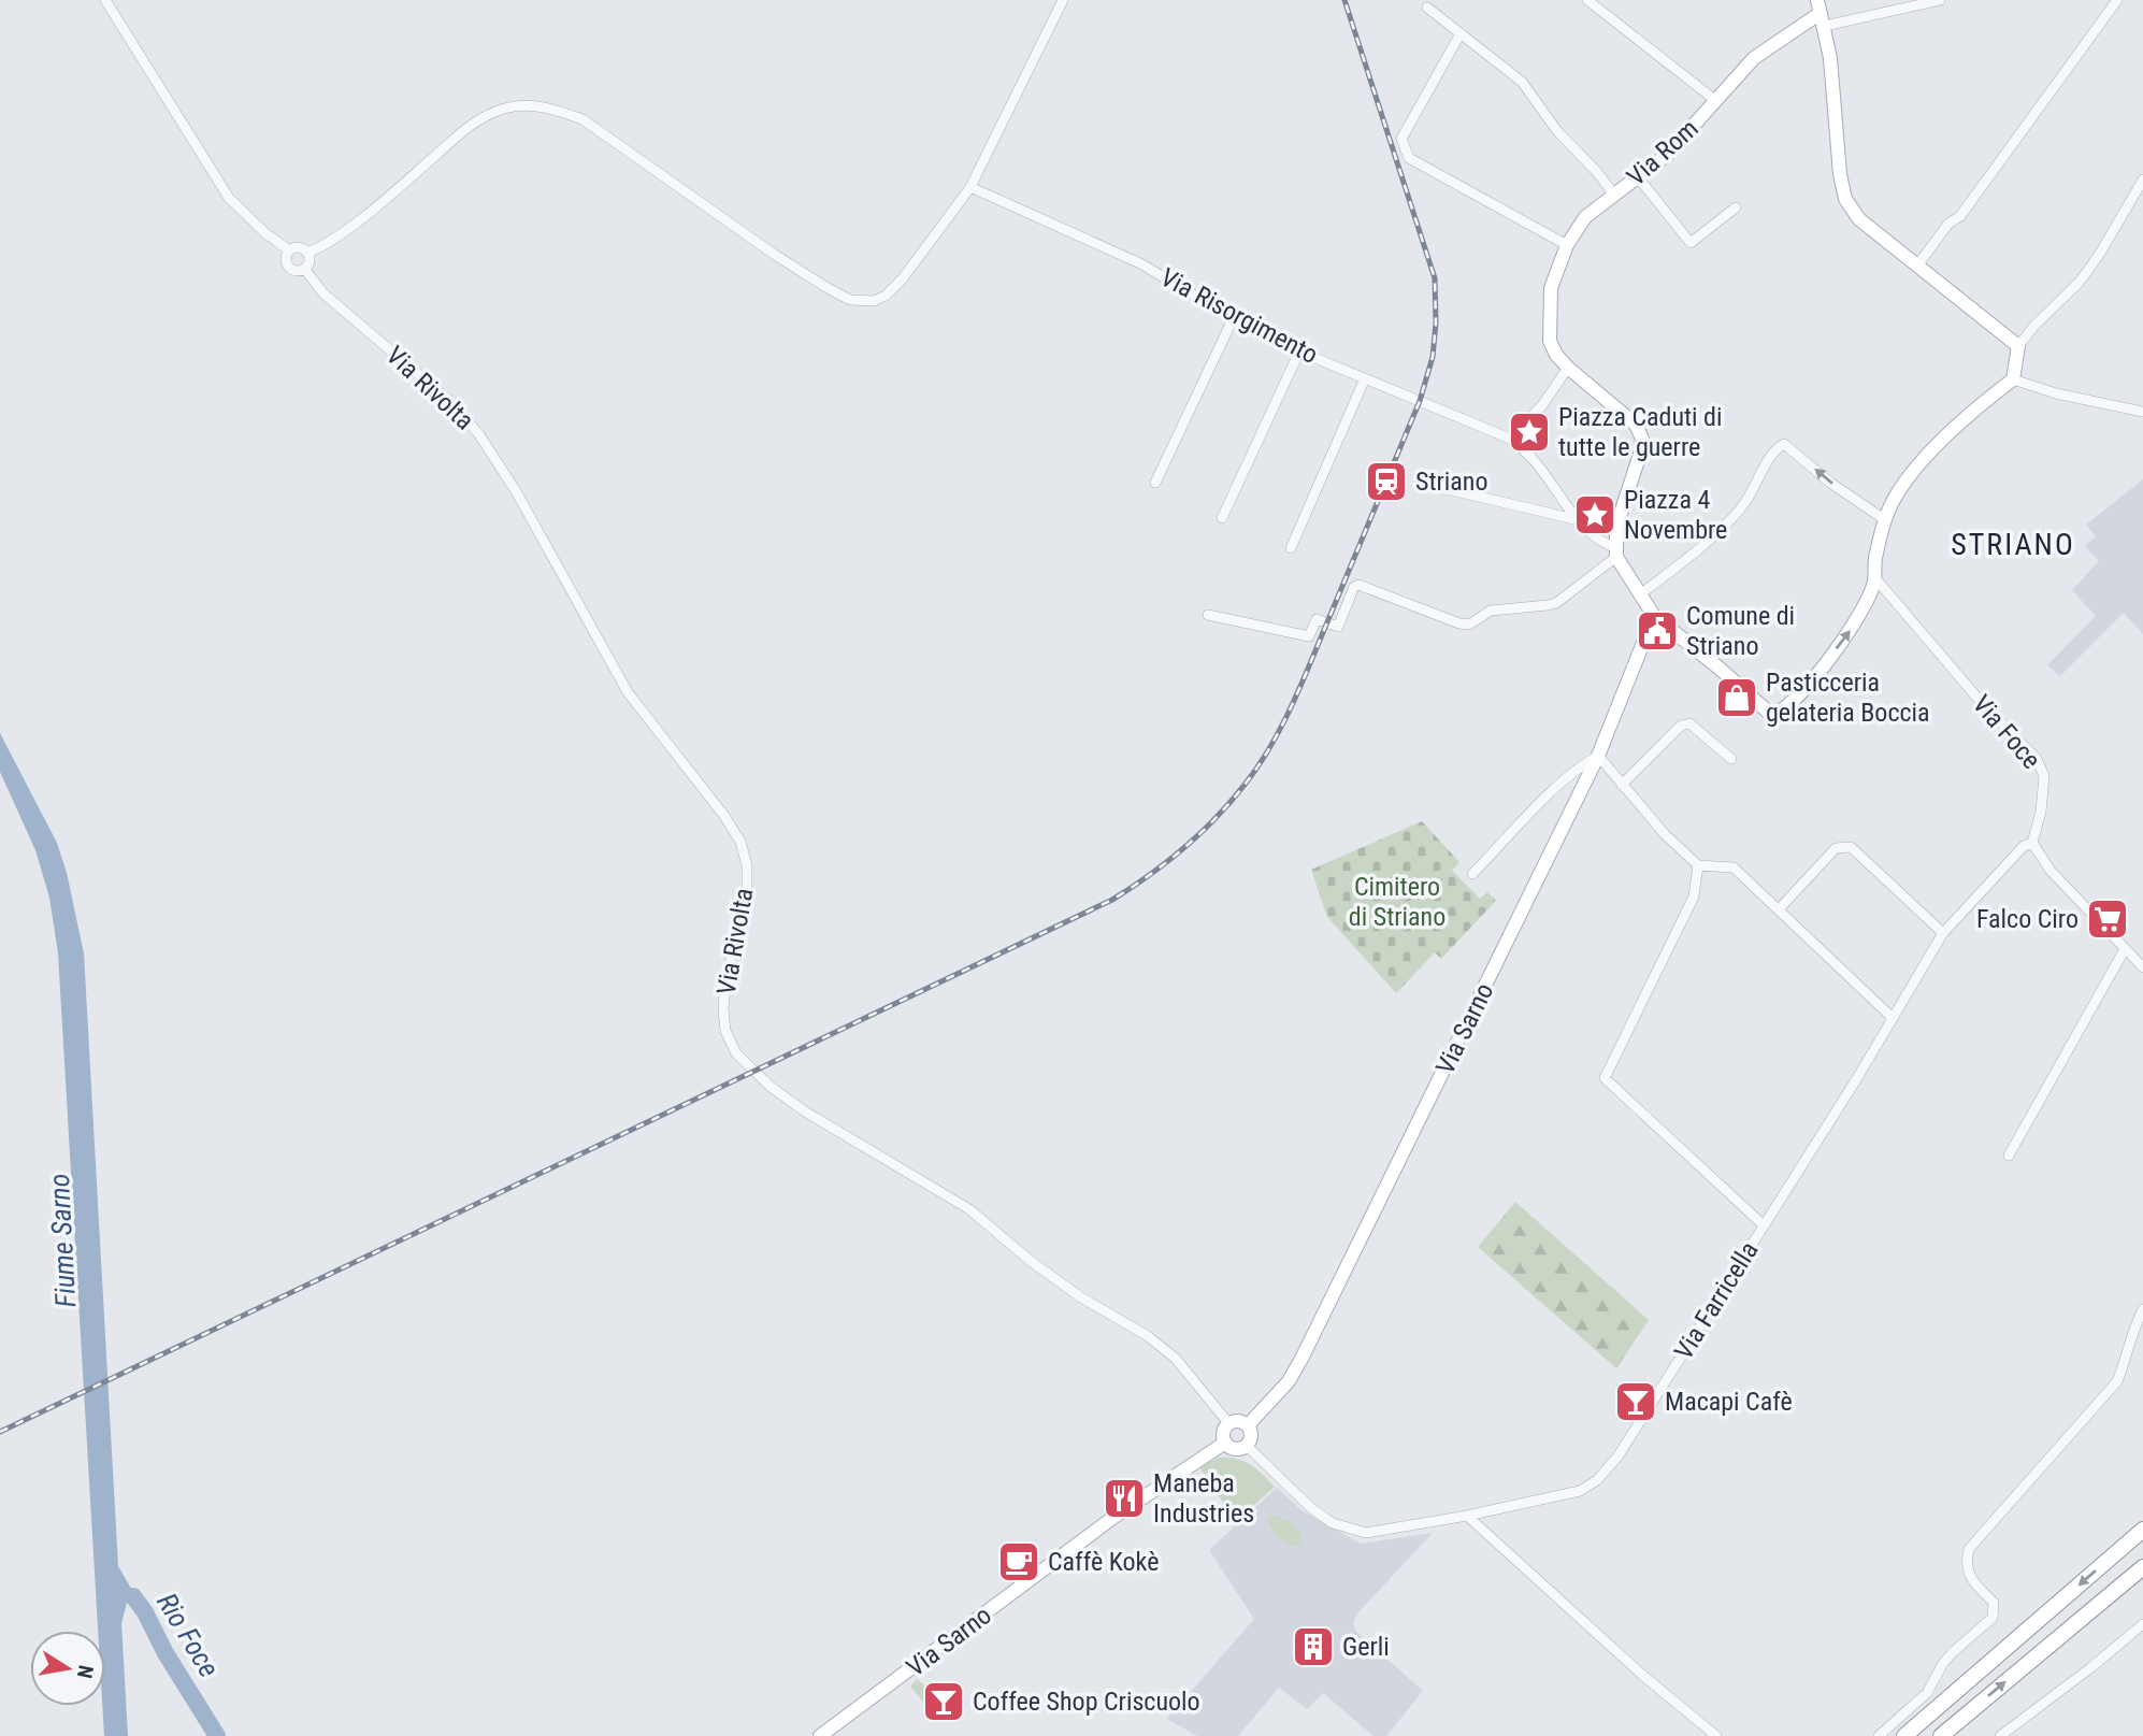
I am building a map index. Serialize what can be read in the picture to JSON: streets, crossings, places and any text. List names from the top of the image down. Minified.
{"streets":{"main road":["Via Rom","Via Risorgimento","Via Sarno"],"street":["Via Rivolta","Via Foce","Via Farricella"]},"crossings":[["Via Rom","Via Risorgimento"],["Via Risorgimento","Via Foce"],["Via Risorgimento","Via Sarno"],["Via Rivolta","Via Sarno"],["Via Rivolta","Via Farricella"],["Via Foce","Via Farricella"],["Via Sarno","Via Farricella"]],"districts":["STRIANO"],"water":["Fiume Sarno","Rio Foce"],"parks":["Cimitero di Striano"],"places":{"place":["Piazza Caduti di tutte le guerre","Piazza 4 Novembre"],"station":["Striano"],"public building":["Comune di Striano"],"shop":["Pasticceria gelateria Boccia"],"supermarket":["Falco Ciro"],"bar":["Macapi Cafè","Coffee Shop Criscuolo"],"restaurant":["Maneba Industries"],"cafe":["Caffè Kokè"],"building":["Gerli"]},"north":"right"}
